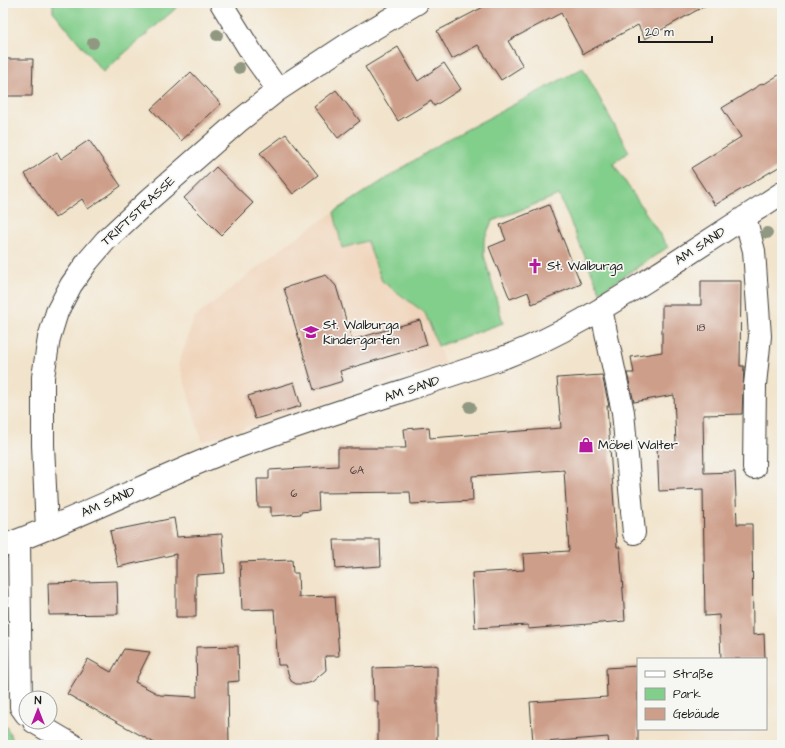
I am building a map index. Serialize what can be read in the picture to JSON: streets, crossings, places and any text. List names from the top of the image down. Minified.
{"streets":{"street":["TRIFTSTRASSE","AM SAND"]},"crossings":[["TRIFTSTRASSE","AM SAND"]],"places":{"church":["St. Walburga"],"school or university":["St. Walburga Kindergarten"],"shop":["Möbel Walter"]},"house_numbers":["18","6A","6"],"legend":["Straße","Park","Gebäude"],"scale_bar":"20 m","north":"top"}
